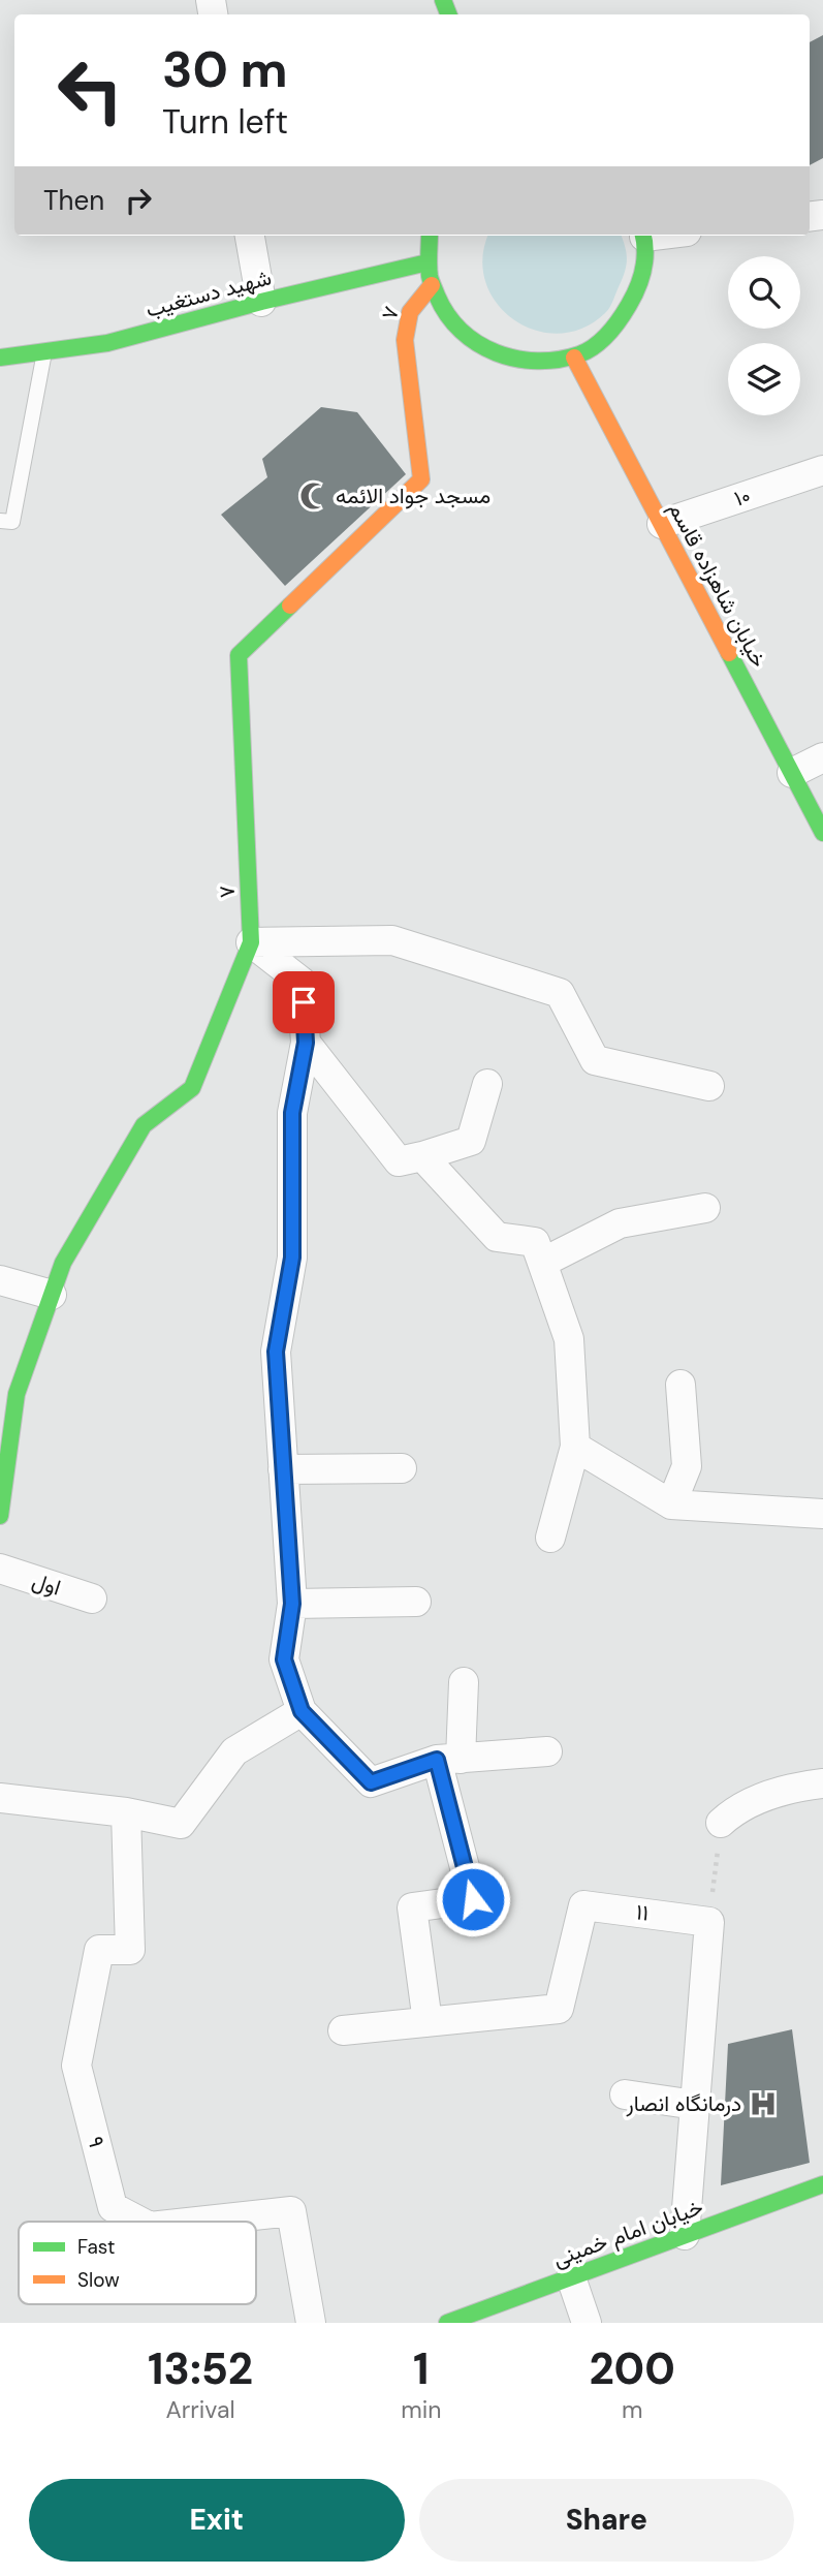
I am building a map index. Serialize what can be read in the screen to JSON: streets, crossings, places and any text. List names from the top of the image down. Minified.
{"streets":{"street":["شهید دستغیب","۷","۱۰","خیابان شاهزاده قاسم","اول","۱۱","۹","خیابان امام خمینی"]},"crossings":[["۱۰","خیابان شاهزاده قاسم"]],"places":{"mosque":["مسجد جواد الائمه"],"hospital":["درمانگاه انصار"]},"legend":["Fast","Slow"],"page":{"turn":["30 m","Turn left"],"then":"Then","eta":["13:52","Arrival","1","min","200","m"],"buttons":["Exit","Share"]}}
